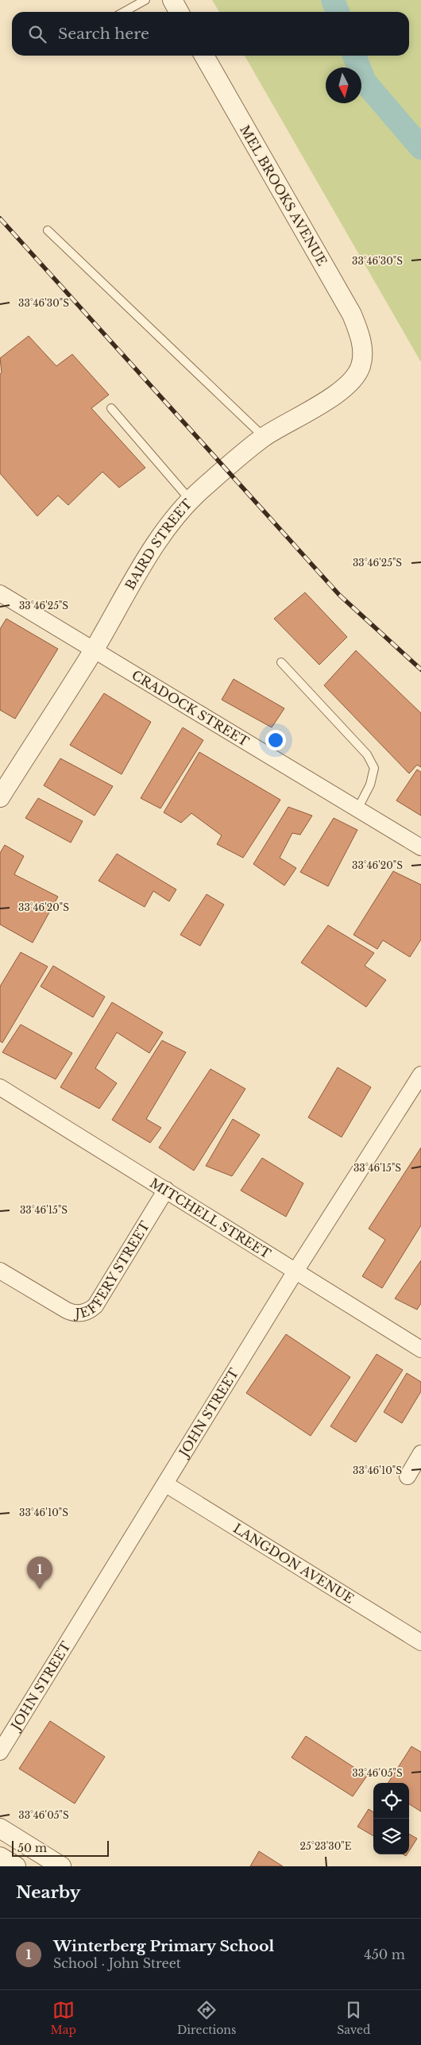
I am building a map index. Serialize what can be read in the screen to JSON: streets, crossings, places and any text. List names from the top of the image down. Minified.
{"streets":{"street":["MEL BROOKS AVENUE","BAIRD STREET","CRADOCK STREET","MITCHELL STREET","JEFFERY STREET","JOHN STREET","LANGDON AVENUE"]},"crossings":[["MEL BROOKS AVENUE","BAIRD STREET"],["BAIRD STREET","CRADOCK STREET"],["MITCHELL STREET","JEFFERY STREET"],["MITCHELL STREET","JOHN STREET"],["JOHN STREET","LANGDON AVENUE"]],"scale_bar":"50 m","north":"bottom","page":{"search":"Search here","pins":"1","scale":"50 m","heading":"Nearby","list":[{"mark":"1","name":"Winterberg Primary School","note":"School · John Street","value":"450 m"}],"nav":["Map","Directions","Saved"]},"coordinates":["33°46'30\"S","33°46'25\"S","33°46'20\"S","33°46'15\"S","33°46'10\"S","33°46'05\"S","25°23'30\"E"]}
